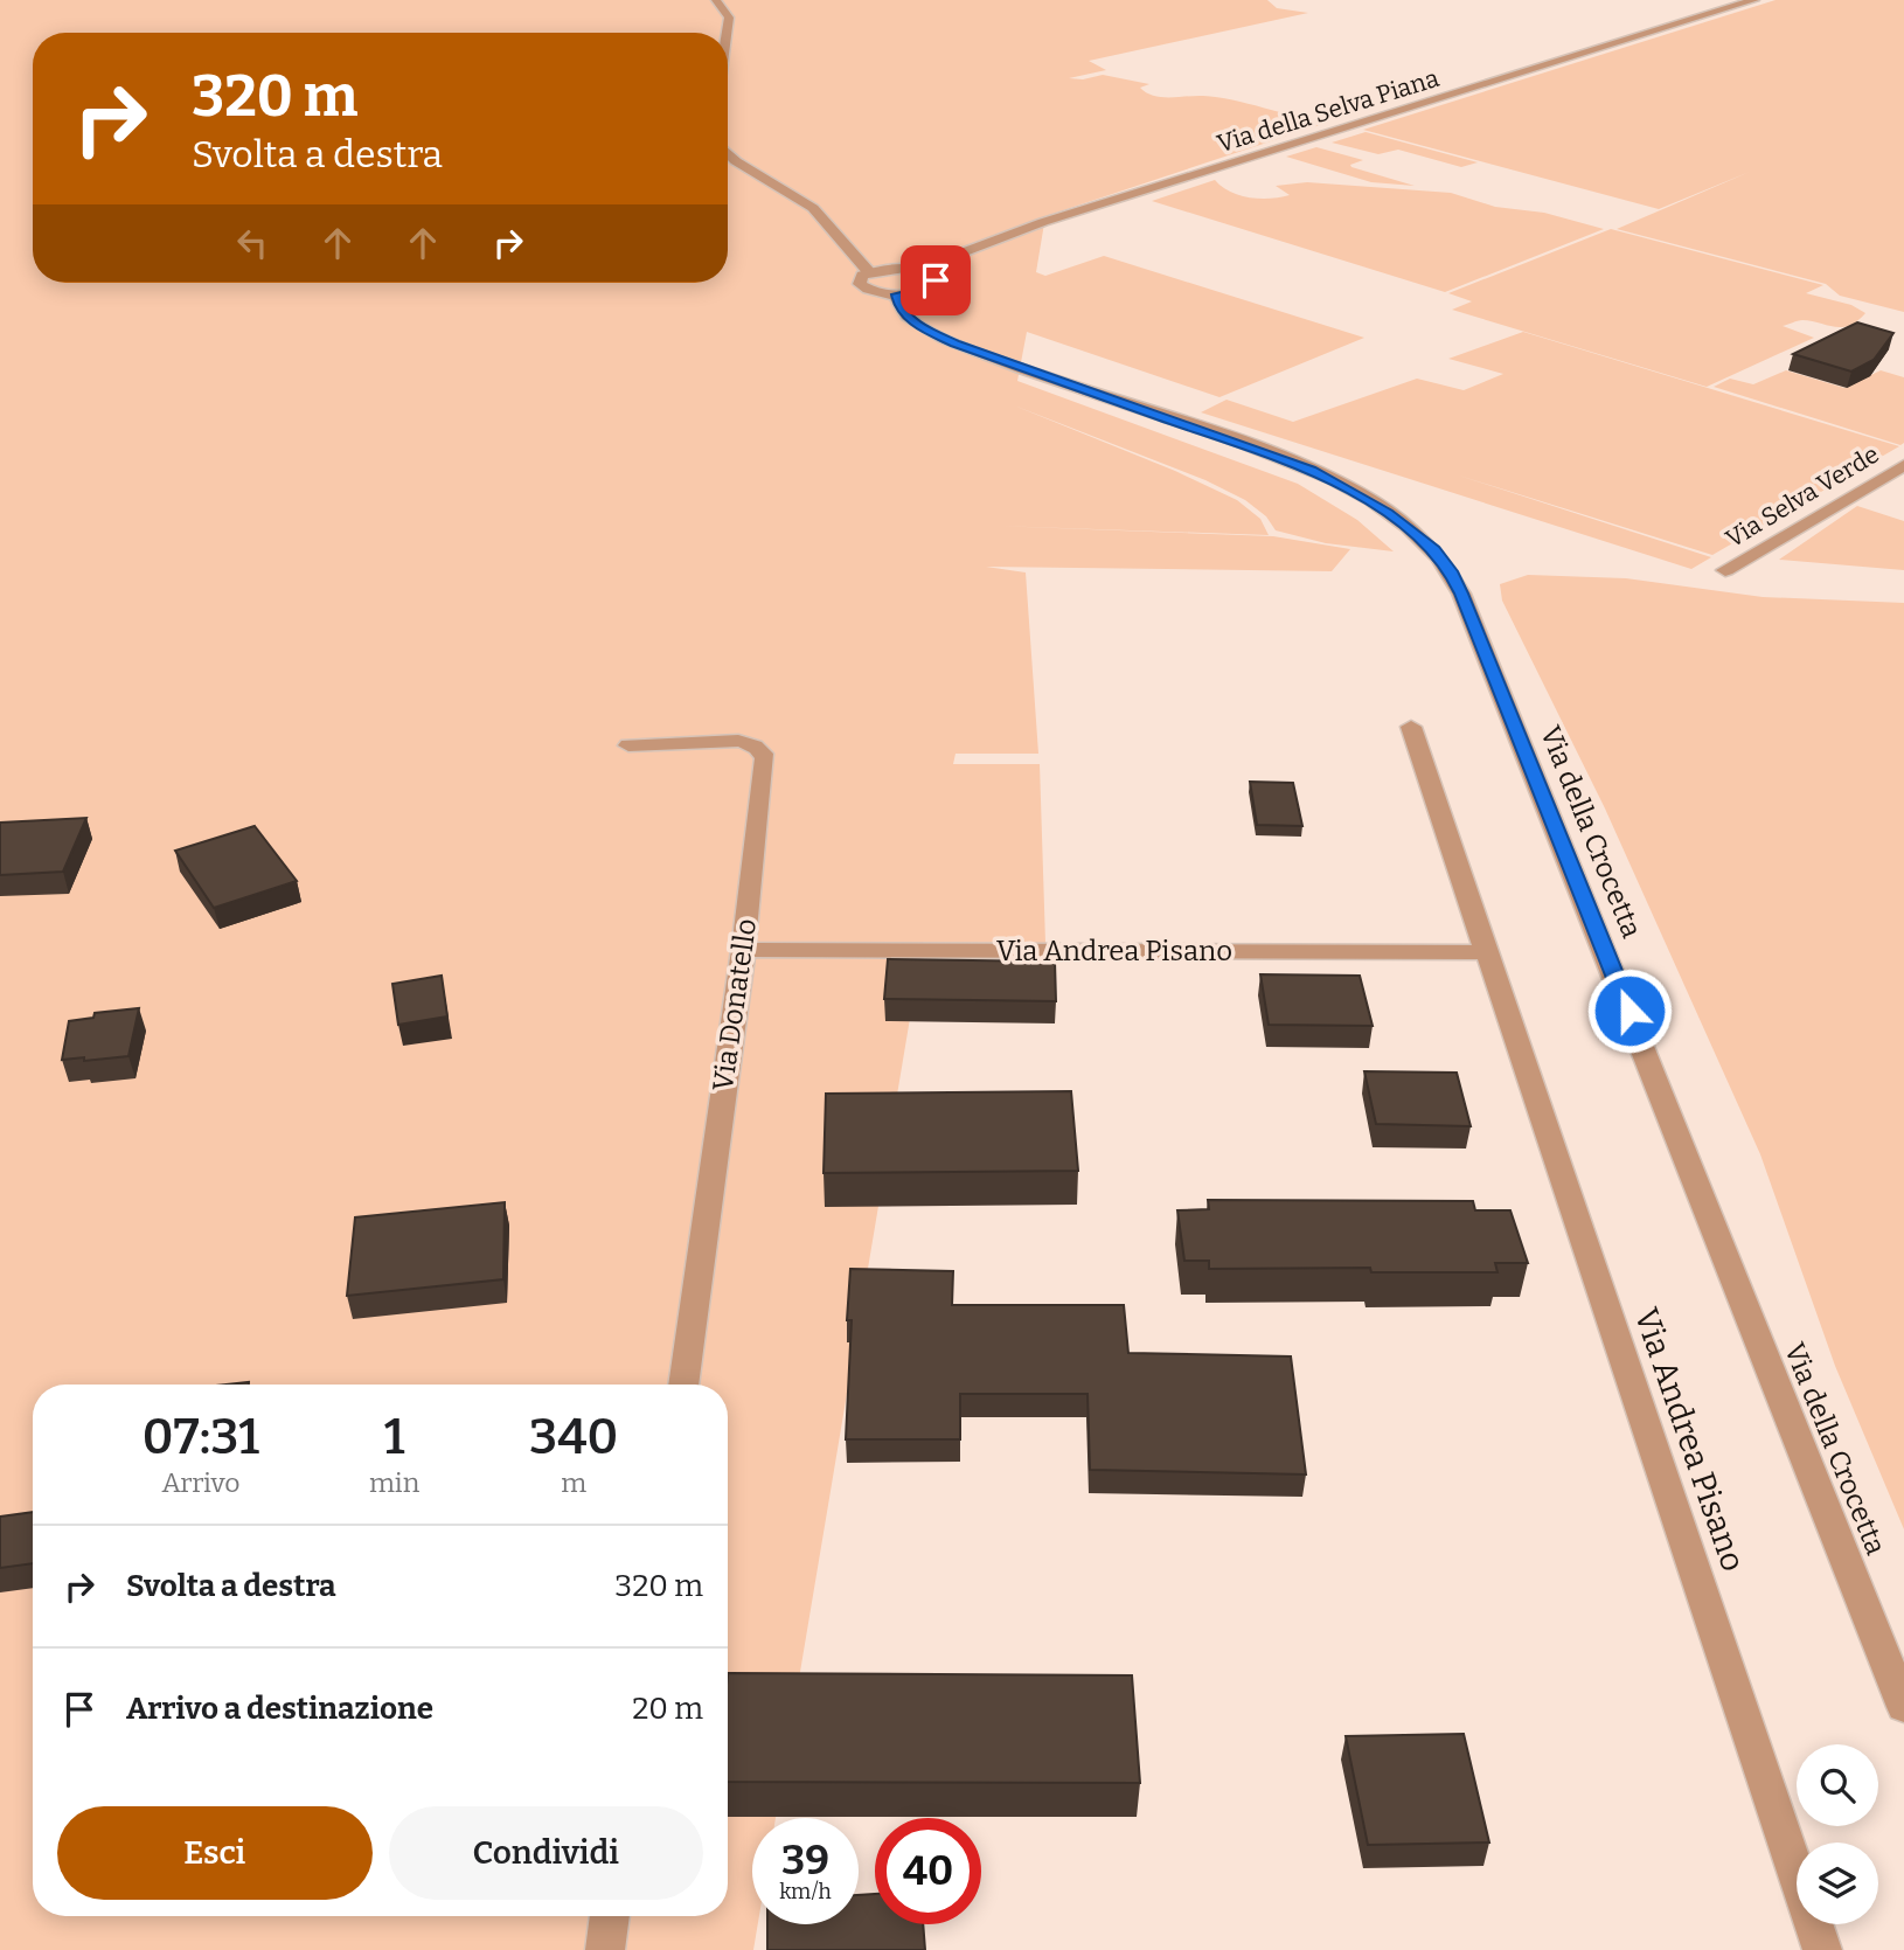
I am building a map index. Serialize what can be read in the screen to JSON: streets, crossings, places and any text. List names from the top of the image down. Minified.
{"streets":{"street":["Via della Selva Piana","Via Selva Verde","Via della Crocetta","Via Andrea Pisano","Via Donatello"]},"crossings":[["Via Andrea Pisano","Via Donatello"]],"page":{"turn":["320 m","Svolta a destra"],"eta":["07:31","Arrivo","1","min","340","m"],"list":[{"name":"Svolta a destra","value":"320 m"},{"name":"Arrivo a destinazione","value":"20 m"}],"buttons":["Esci","Condividi"],"speed":"39 km/h","limit":"40"}}
